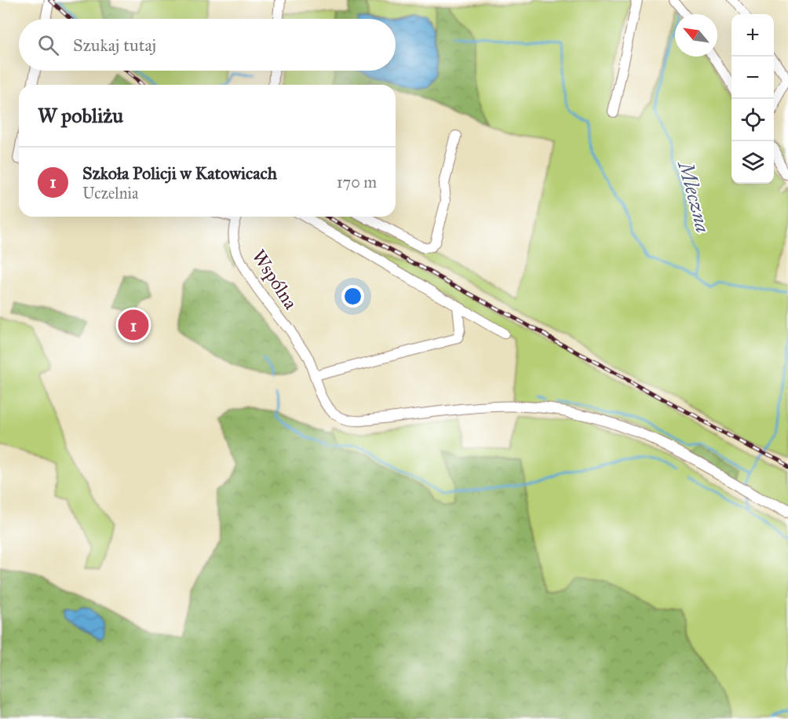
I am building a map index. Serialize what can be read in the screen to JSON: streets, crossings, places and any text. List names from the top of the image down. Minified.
{"streets":{"street":["Wspólna"]},"water":["Mleczna"],"north":"top left","page":{"map_buttons":["+","−"],"search":"Szukaj tutaj","heading":"W pobliżu","list":[{"mark":"1","name":"Szkoła Policji w Katowicach","note":"Uczelnia","value":"170 m"}],"pins":"1"}}
